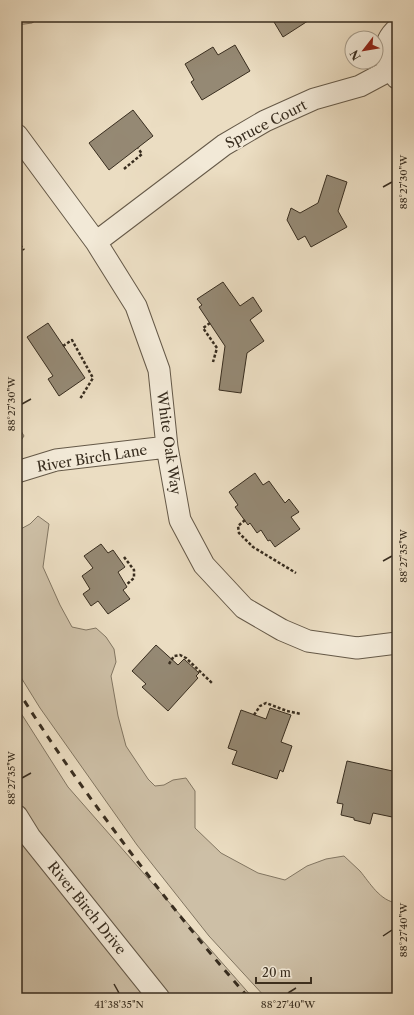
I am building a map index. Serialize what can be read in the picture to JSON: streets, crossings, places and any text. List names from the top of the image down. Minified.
{"streets":{"street":["Spruce Court","White Oak Way","River Birch Lane","River Birch Drive"]},"crossings":[["Spruce Court","White Oak Way"],["White Oak Way","River Birch Lane"]],"scale_bar":"20 m","north":"bottom left","coordinates":["88°27'30\"W","88°27'35\"W","88°27'40\"W","41°38'35\"N"]}
